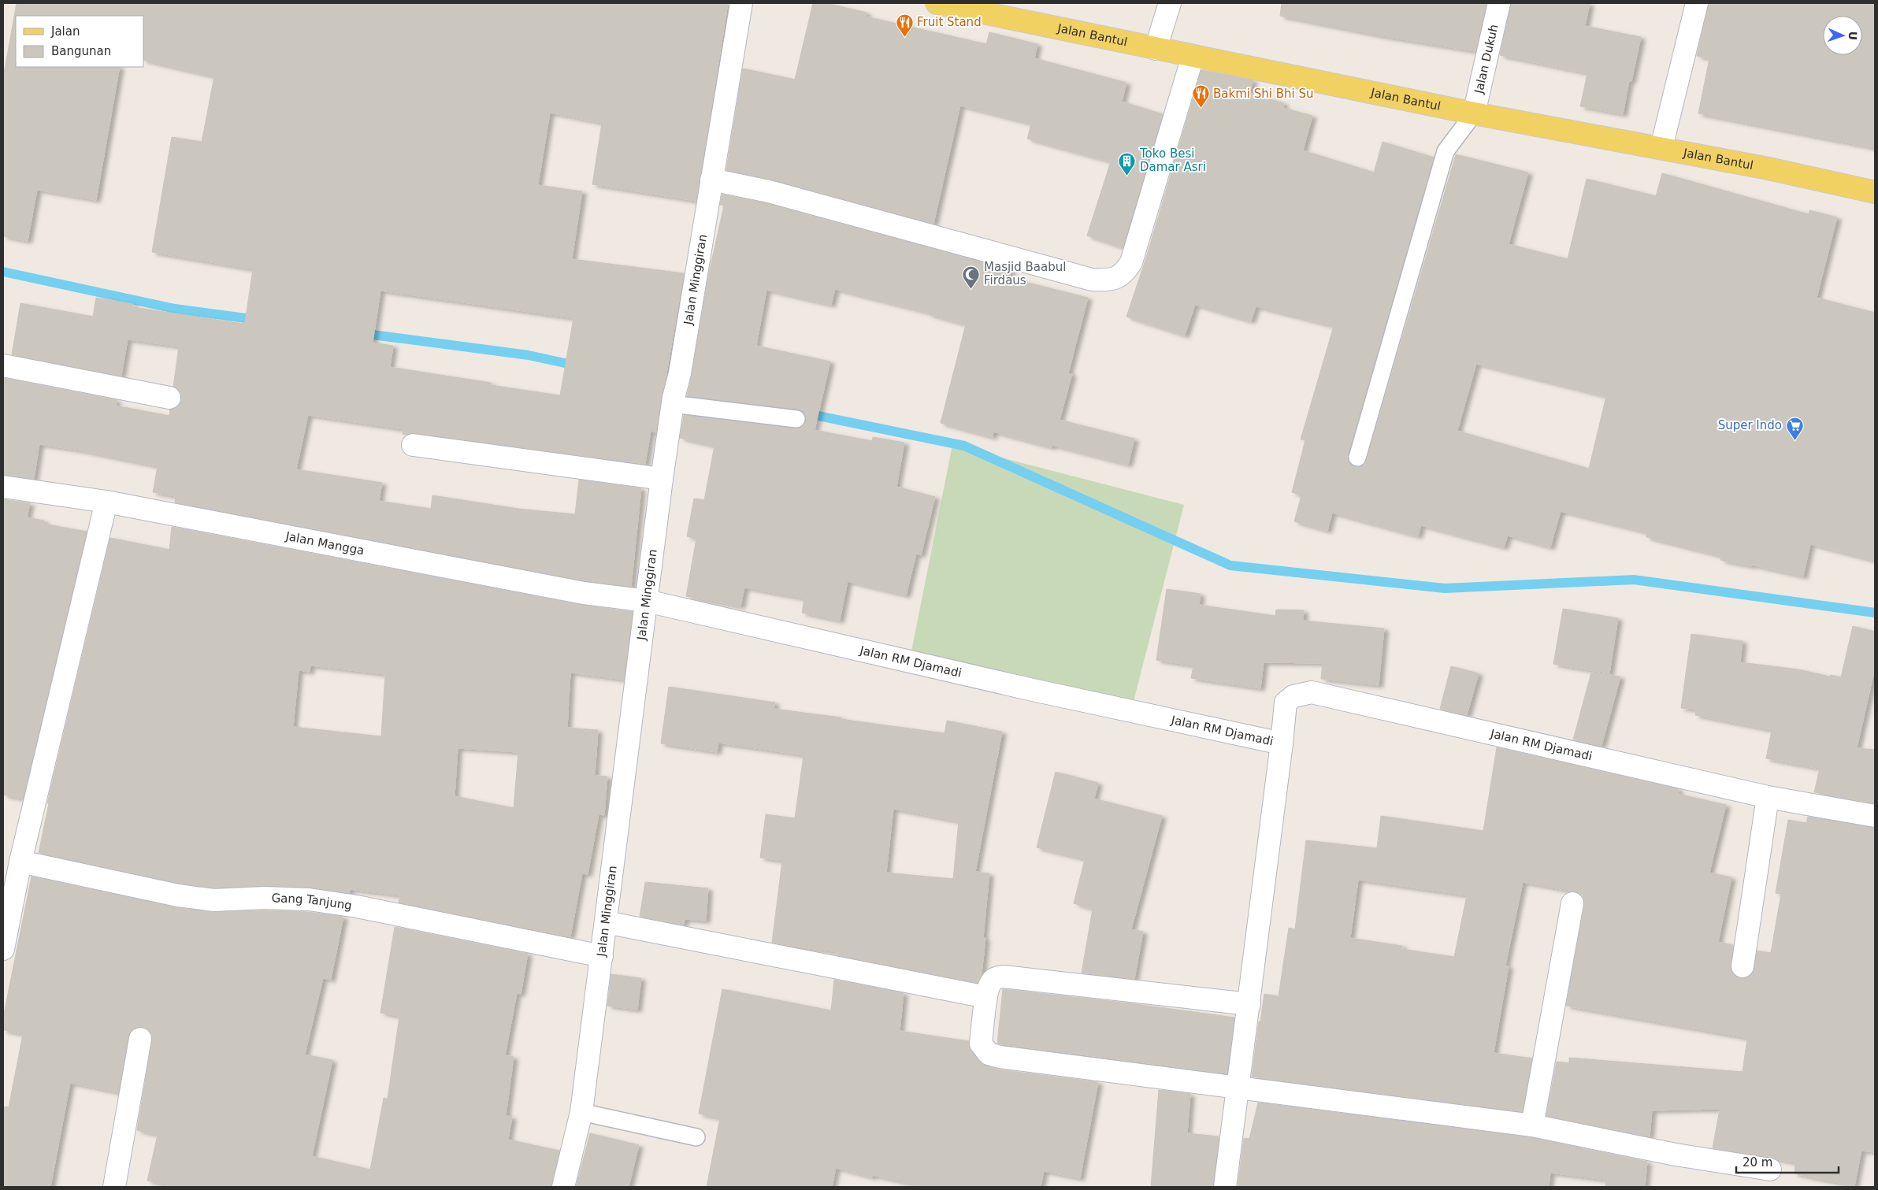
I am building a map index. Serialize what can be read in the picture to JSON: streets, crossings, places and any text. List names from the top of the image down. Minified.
{"streets":{"main road":["Jalan Bantul"],"street":["Jalan Dukuh","Jalan Minggiran","Jalan Mangga","Jalan RM Djamadi","Gang Tanjung"]},"crossings":[["Jalan Bantul","Jalan Dukuh"],["Jalan Minggiran","Jalan Mangga"],["Jalan Minggiran","Jalan RM Djamadi"],["Jalan Minggiran","Gang Tanjung"],["Jalan Mangga","Jalan RM Djamadi"]],"places":{"restaurant":["Fruit Stand","Bakmi Shi Bhi Su"],"building":["Toko Besi Damar Asri"],"mosque":["Masjid Baabul Firdaus"],"supermarket":["Super Indo"]},"legend":["Jalan","Bangunan"],"scale_bar":"20 m","north":"right"}
